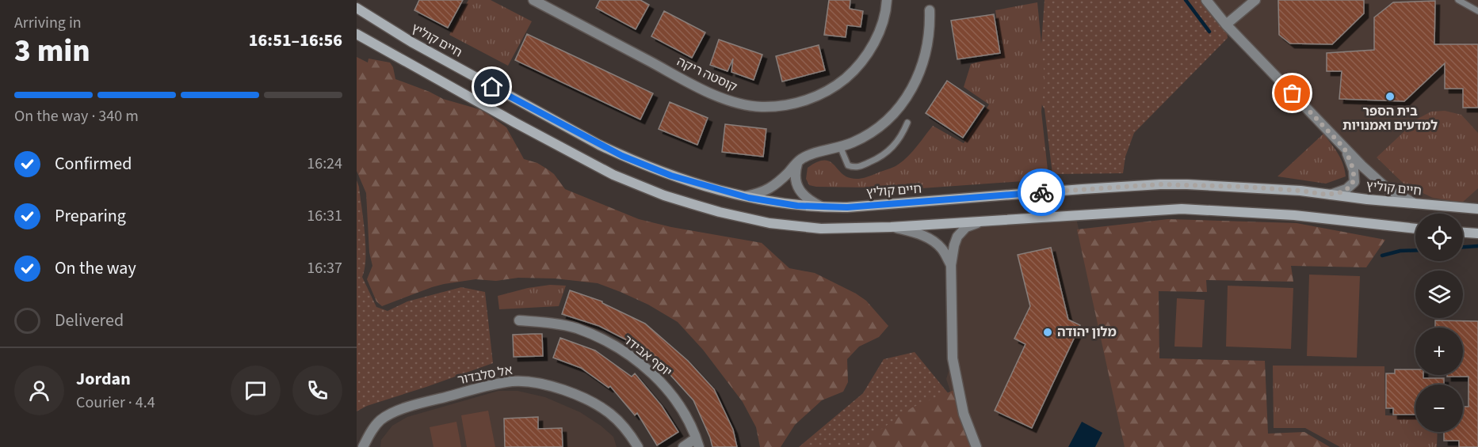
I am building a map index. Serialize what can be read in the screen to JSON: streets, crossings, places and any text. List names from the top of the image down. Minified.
{"streets":{"main road":["חיים קוליץ"],"street":["קוסטה ריקה","יוסף אבידר","אל סלבדור"]},"places":["בית הספר למדעים ואמנויות","מלון יהודה"],"page":{"heading":["3 min","Arriving in","16:51–16:56"],"panel":["Jordan","Courier · 4.4"],"bar":"On the way · 340 m","list":[["Confirmed","16:24"],["Preparing","16:31"],["On the way","16:37"],"Delivered"],"map_buttons":["+","−"]}}
